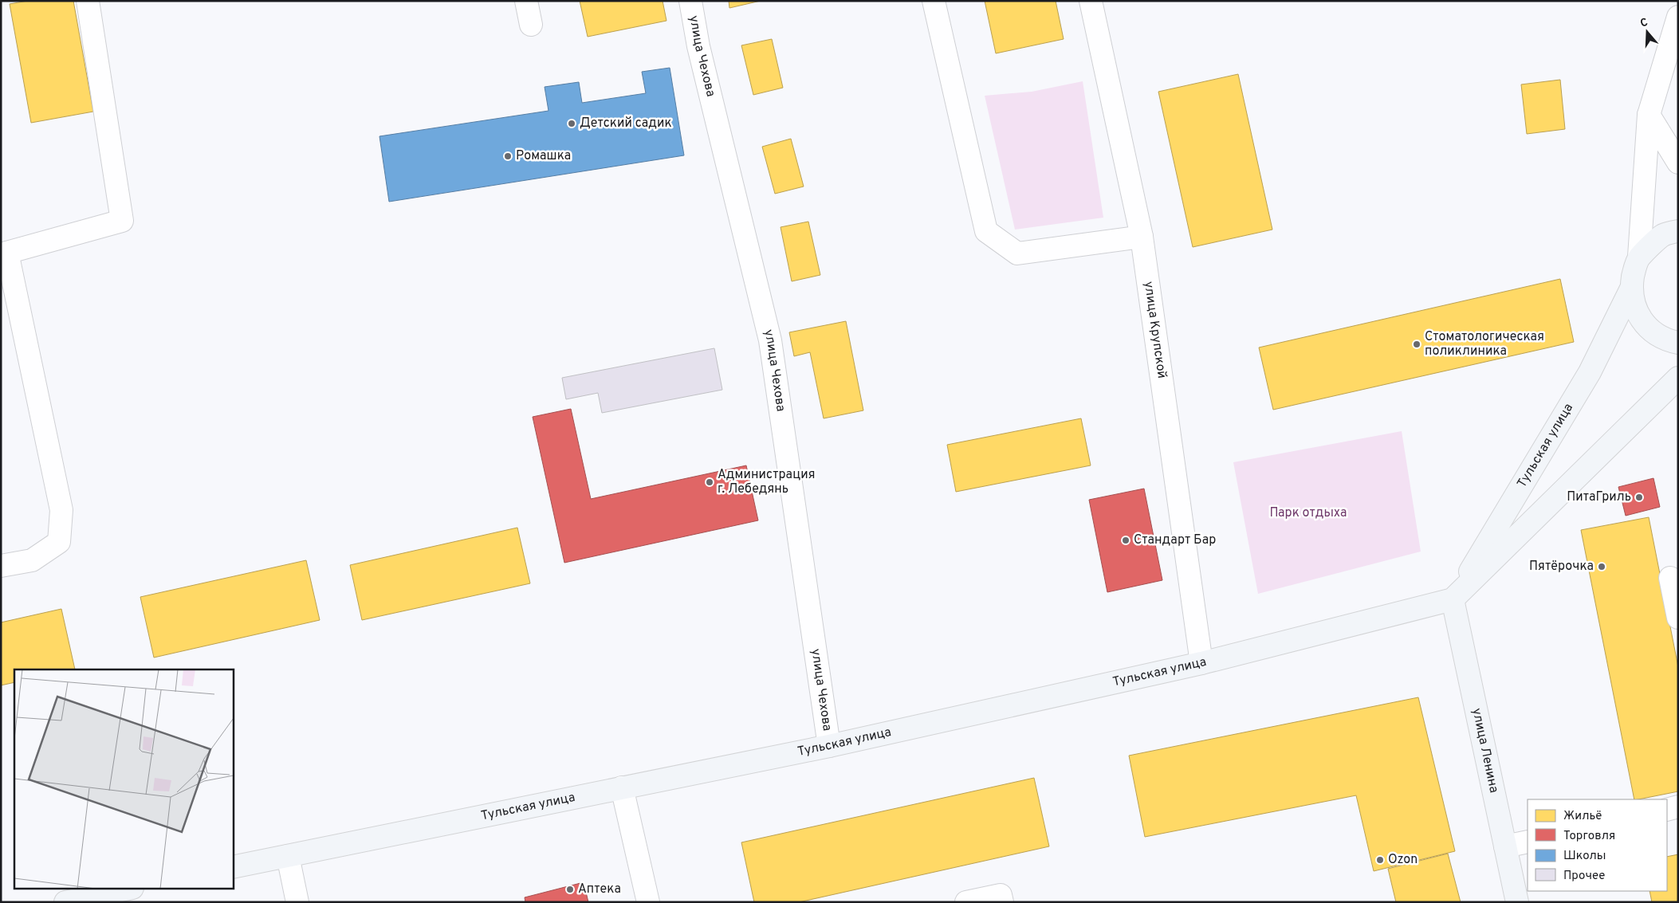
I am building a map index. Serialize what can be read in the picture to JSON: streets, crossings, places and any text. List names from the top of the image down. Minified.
{"streets":{"main road":["Тульская улица","улица Ленина"],"street":["улица Чехова","улица Крупской"]},"crossings":[["улица Чехова","Тульская улица"],["улица Крупской","Тульская улица"],["Тульская улица","улица Ленина"]],"parks":["Парк отдыха"],"places":["Детский садик","Ромашка","Стоматологическая поликлиника","Администрация г. Лебедянь","ПитаГриль","Стандарт Бар","Пятёрочка","Ozon","Аптека"],"legend":["Жильё","Торговля","Школы","Прочее"],"north":"top"}
